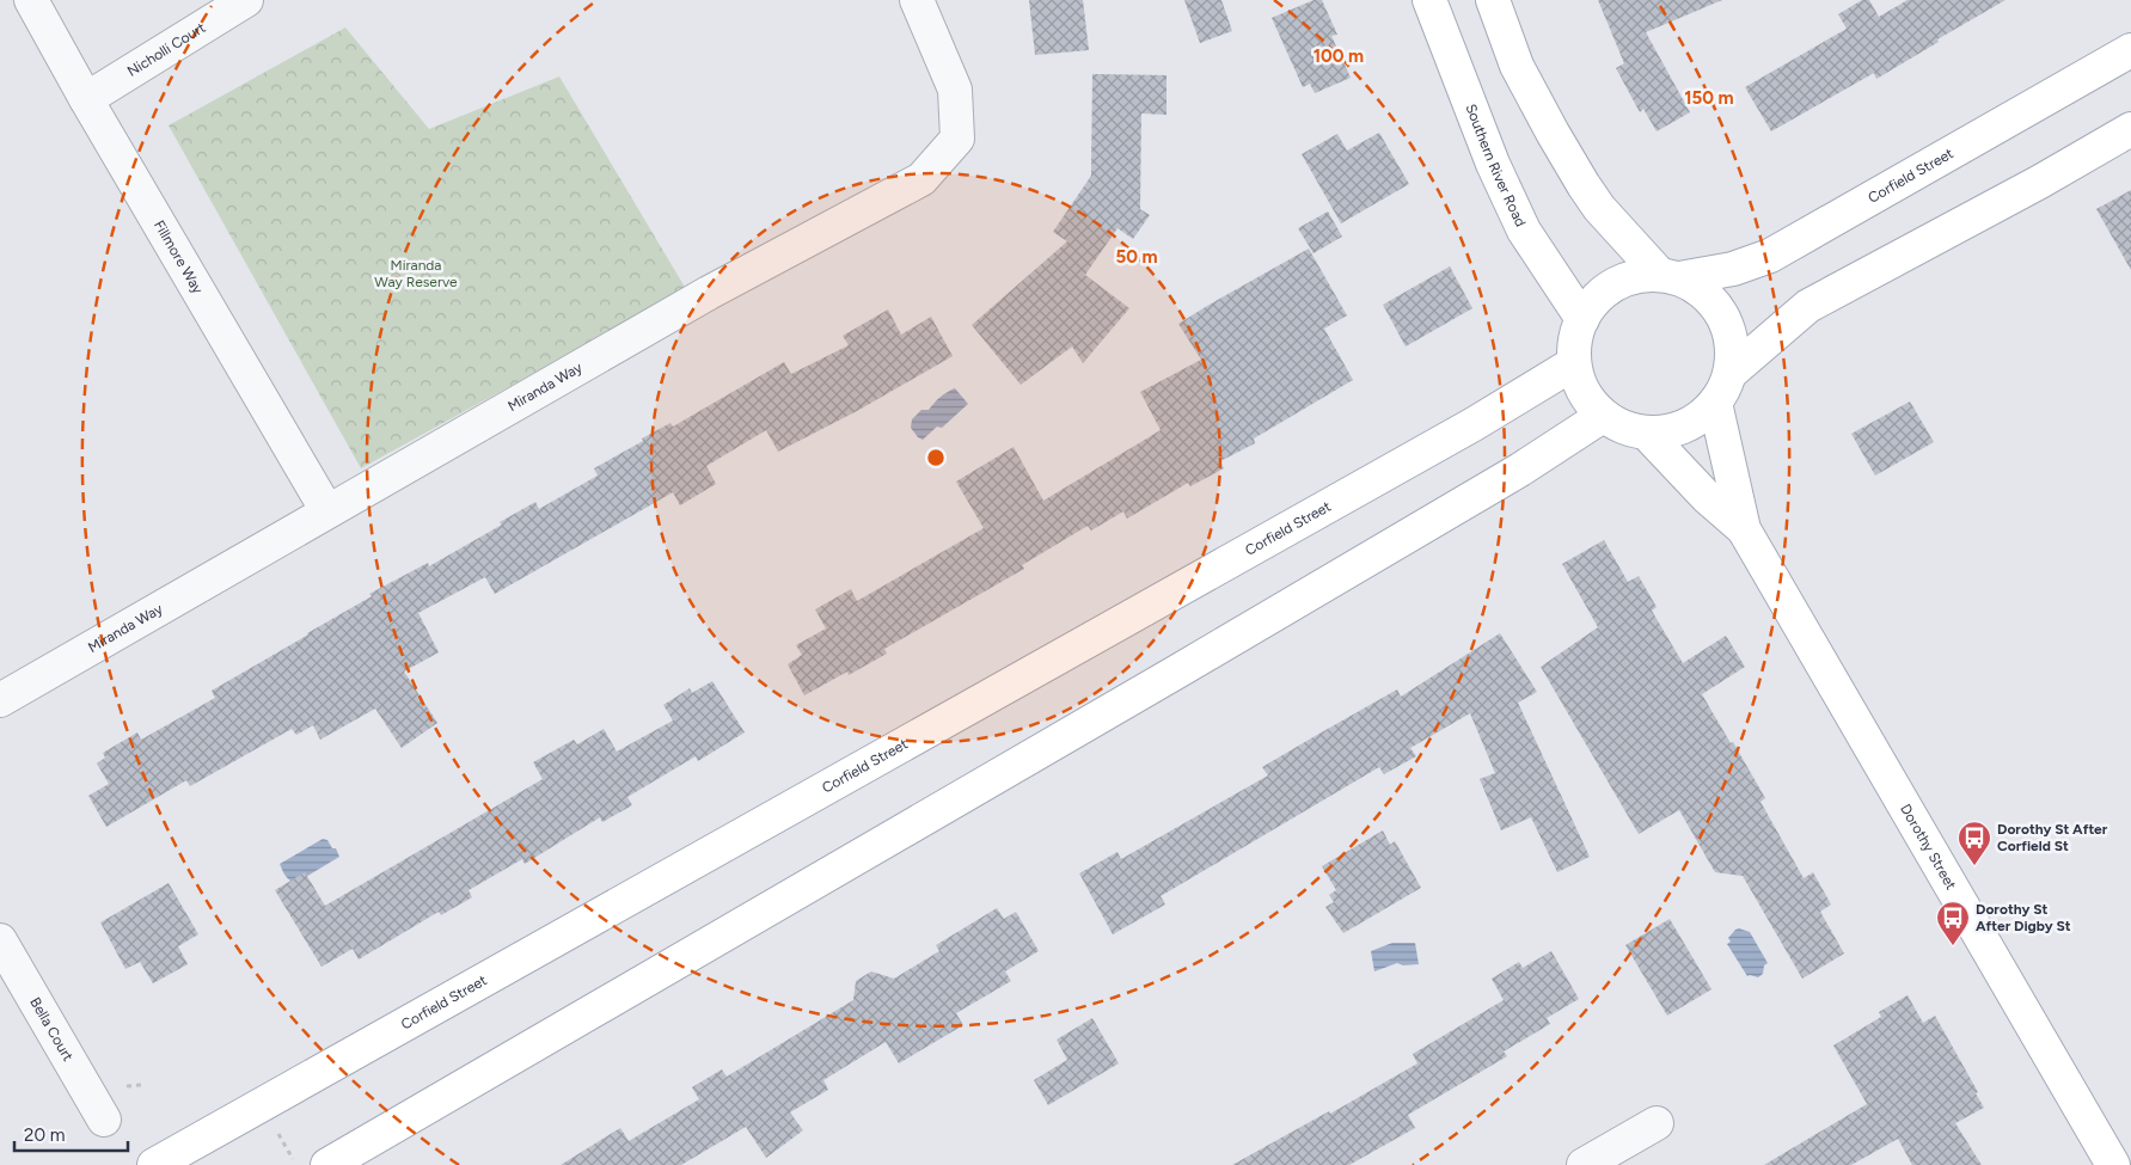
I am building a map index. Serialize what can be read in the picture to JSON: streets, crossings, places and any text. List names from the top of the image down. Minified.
{"streets":{"main road":["Southern River Road","Corfield Street","Dorothy Street"],"street":["Nicholli Court","Fillmore Way","Miranda Way","Bella Court"]},"crossings":[["Nicholli Court","Fillmore Way"],["Southern River Road","Corfield Street"],["Southern River Road","Dorothy Street"],["Corfield Street","Dorothy Street"],["Fillmore Way","Miranda Way"]],"parks":["Miranda Way Reserve"],"places":{"bus stop":["Dorothy St After Corfield St","Dorothy St After Digby St"]},"scale_bar":"20 m","rings":["100 m","150 m","50 m"]}
